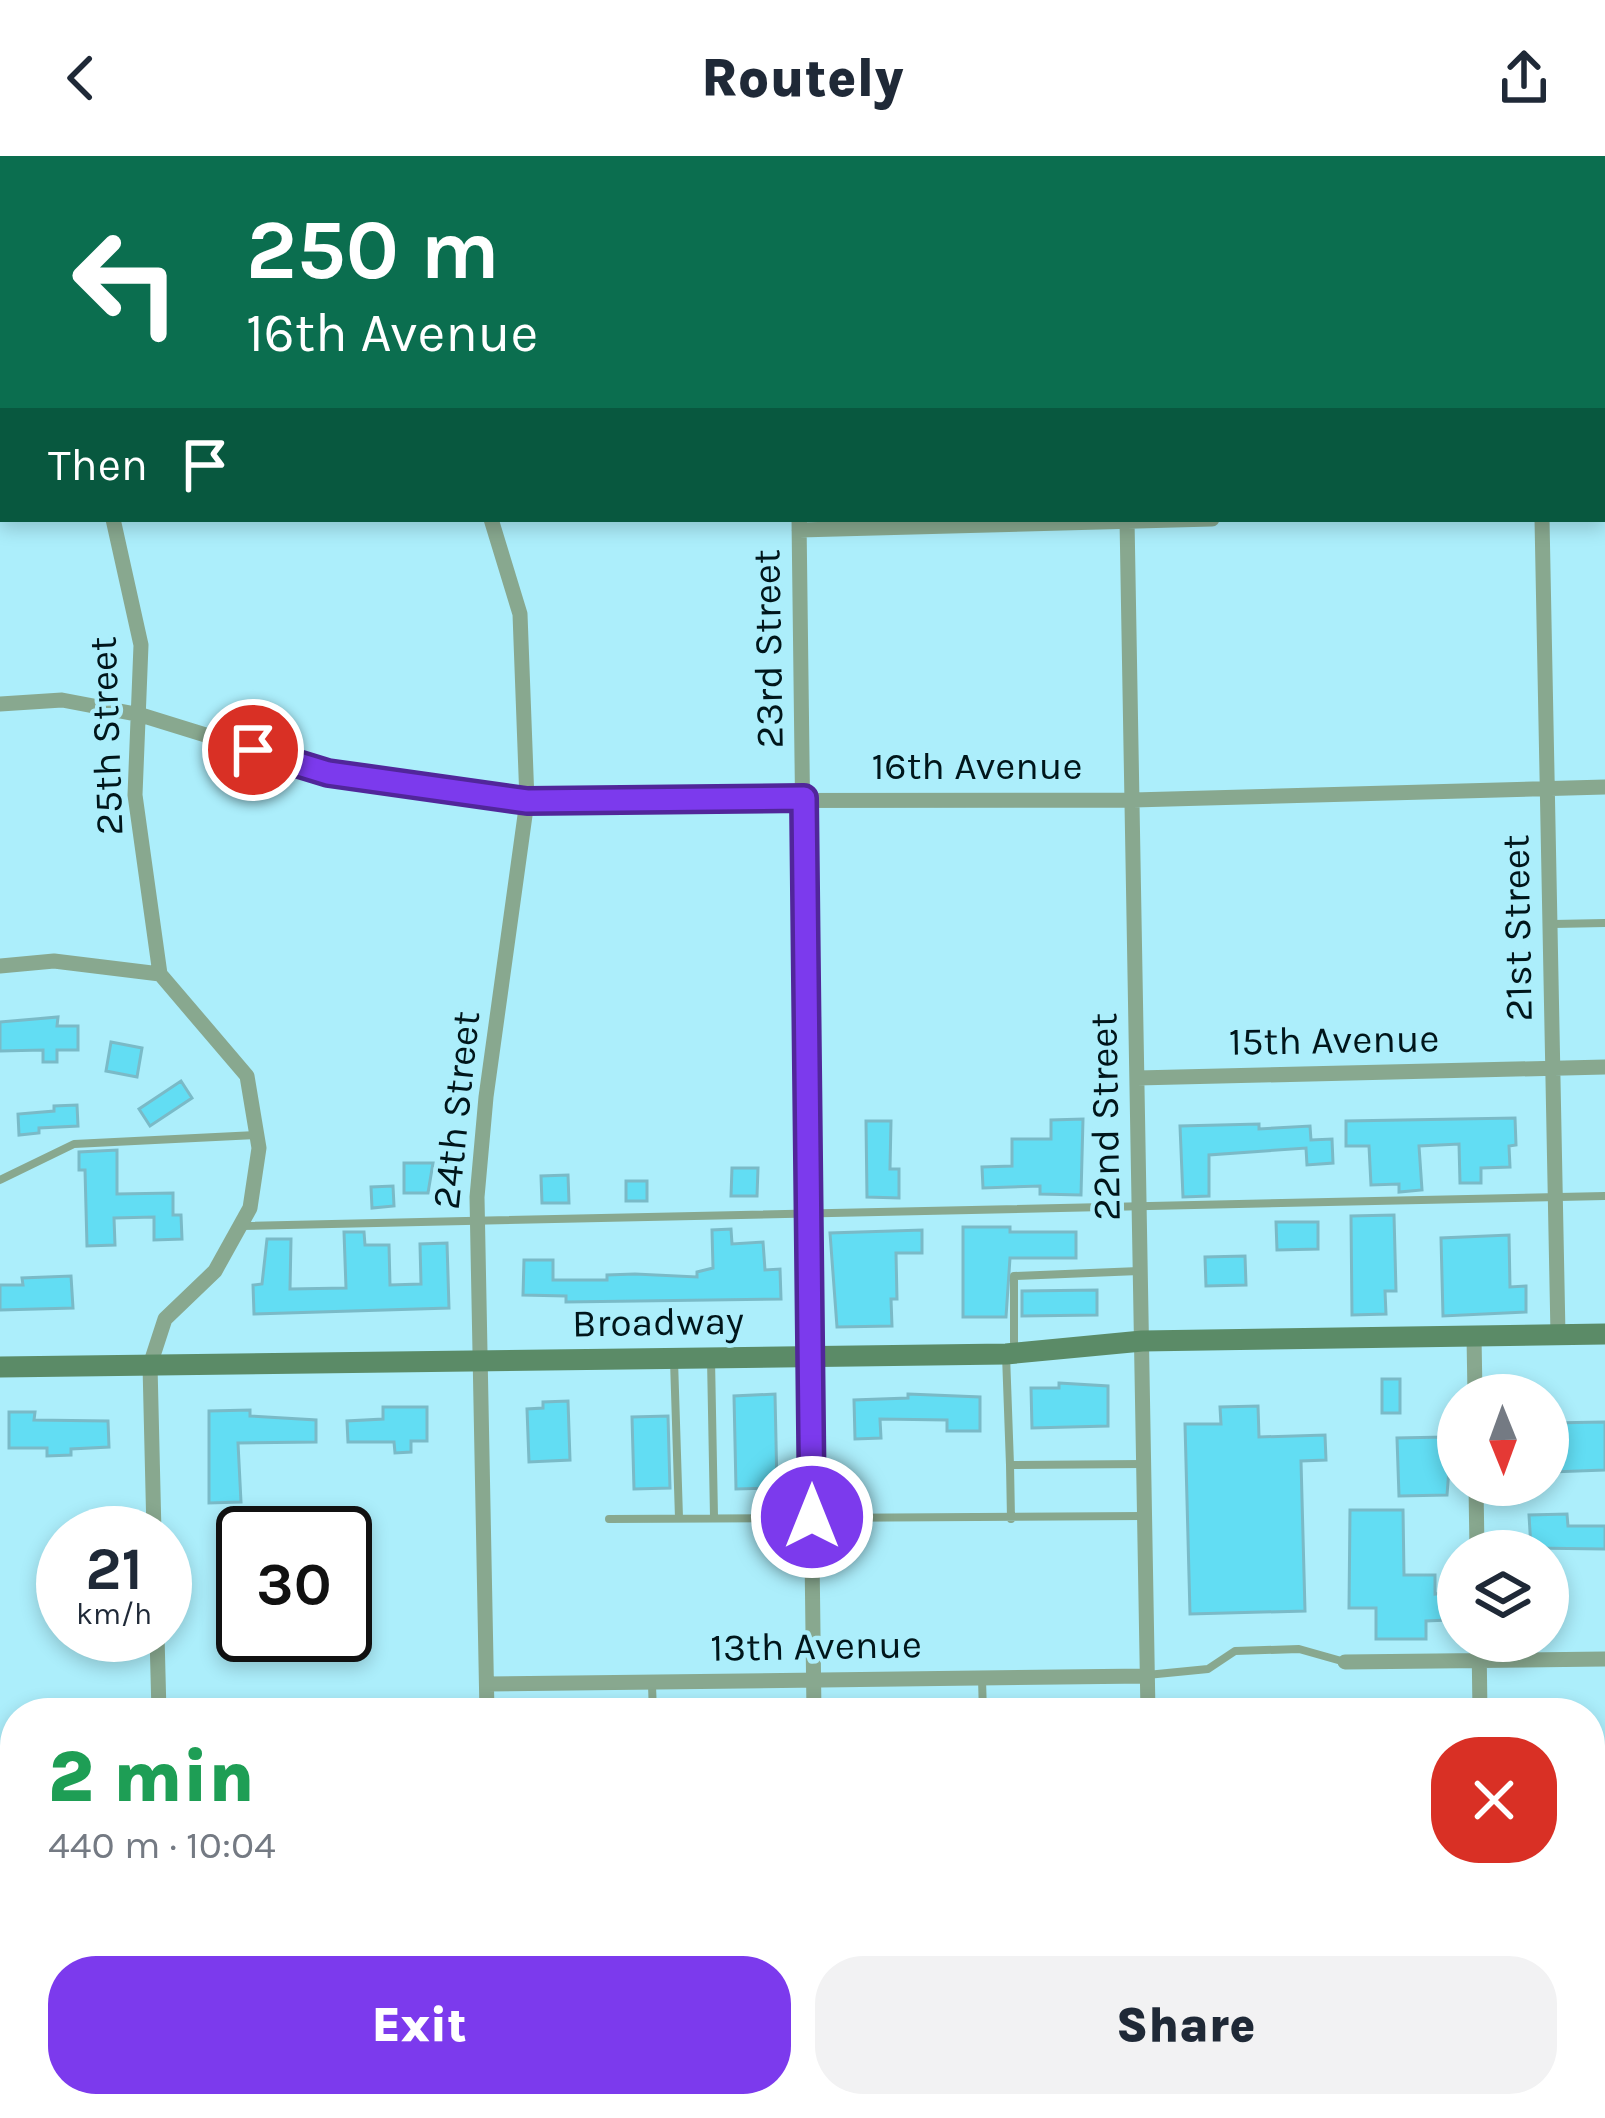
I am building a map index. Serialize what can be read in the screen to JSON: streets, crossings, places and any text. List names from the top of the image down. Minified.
{"streets":{"main road":["Broadway"],"street":["23rd Street","25th Street","16th Avenue","21st Street","15th Avenue","24th Street","22nd Street","13th Avenue"]},"crossings":[["23rd Street","16th Avenue"],["23rd Street","Broadway"],["23rd Street","13th Avenue"],["25th Street","16th Avenue"],["16th Avenue","21st Street"],["16th Avenue","24th Street"],["16th Avenue","22nd Street"],["21st Street","15th Avenue"],["21st Street","Broadway"],["15th Avenue","22nd Street"],["24th Street","Broadway"],["24th Street","13th Avenue"],["22nd Street","Broadway"],["22nd Street","13th Avenue"]],"north":"bottom","page":{"header":"Routely","turn":["250 m","16th Avenue"],"then":"Then","speed":"21 km/h","limit":"30","heading":["2 min","440 m · 10:04"],"buttons":["Exit","Share"]}}
